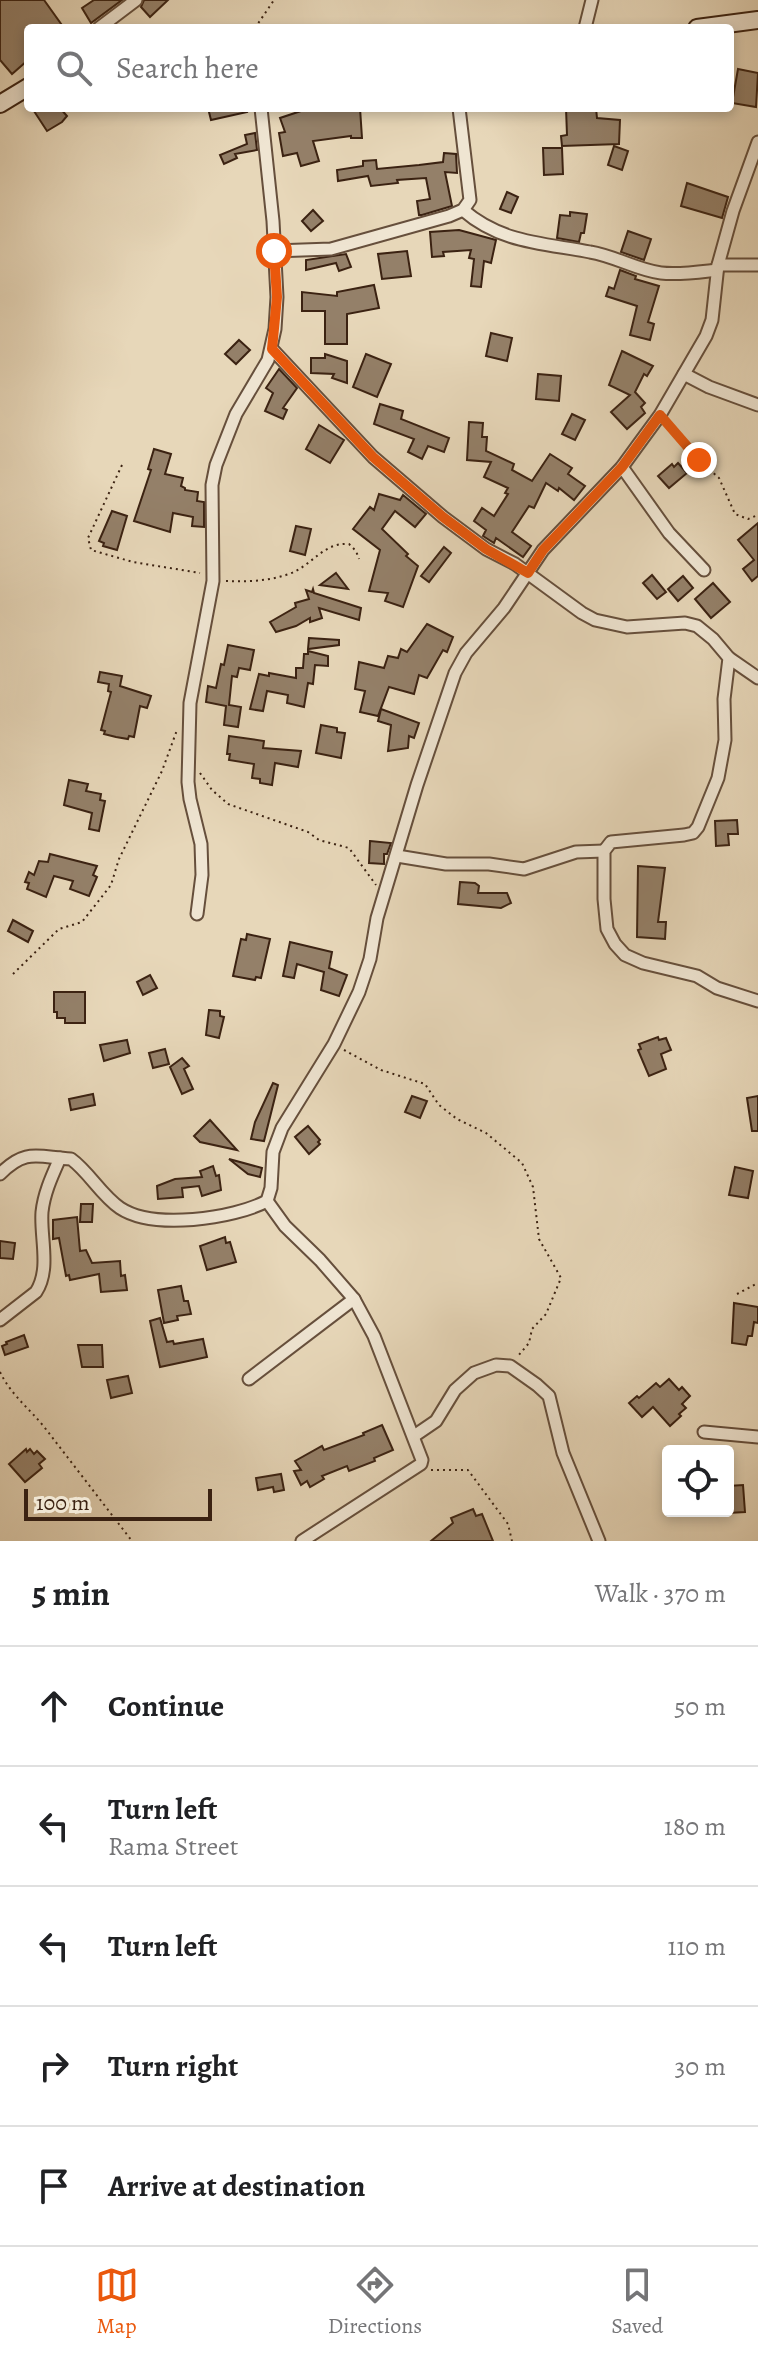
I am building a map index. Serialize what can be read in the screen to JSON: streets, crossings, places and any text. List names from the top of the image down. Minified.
{"scale_bar":"100 m","page":{"search":"Search here","scale":"100 m","heading":["5 min","Walk · 370 m"],"list":[["Continue","50 m"],["Turn left","Rama Street","180 m"],["Turn left","110 m"],["Turn right","30 m"],"Arrive at destination"],"nav":["Map","Directions","Saved"]}}
